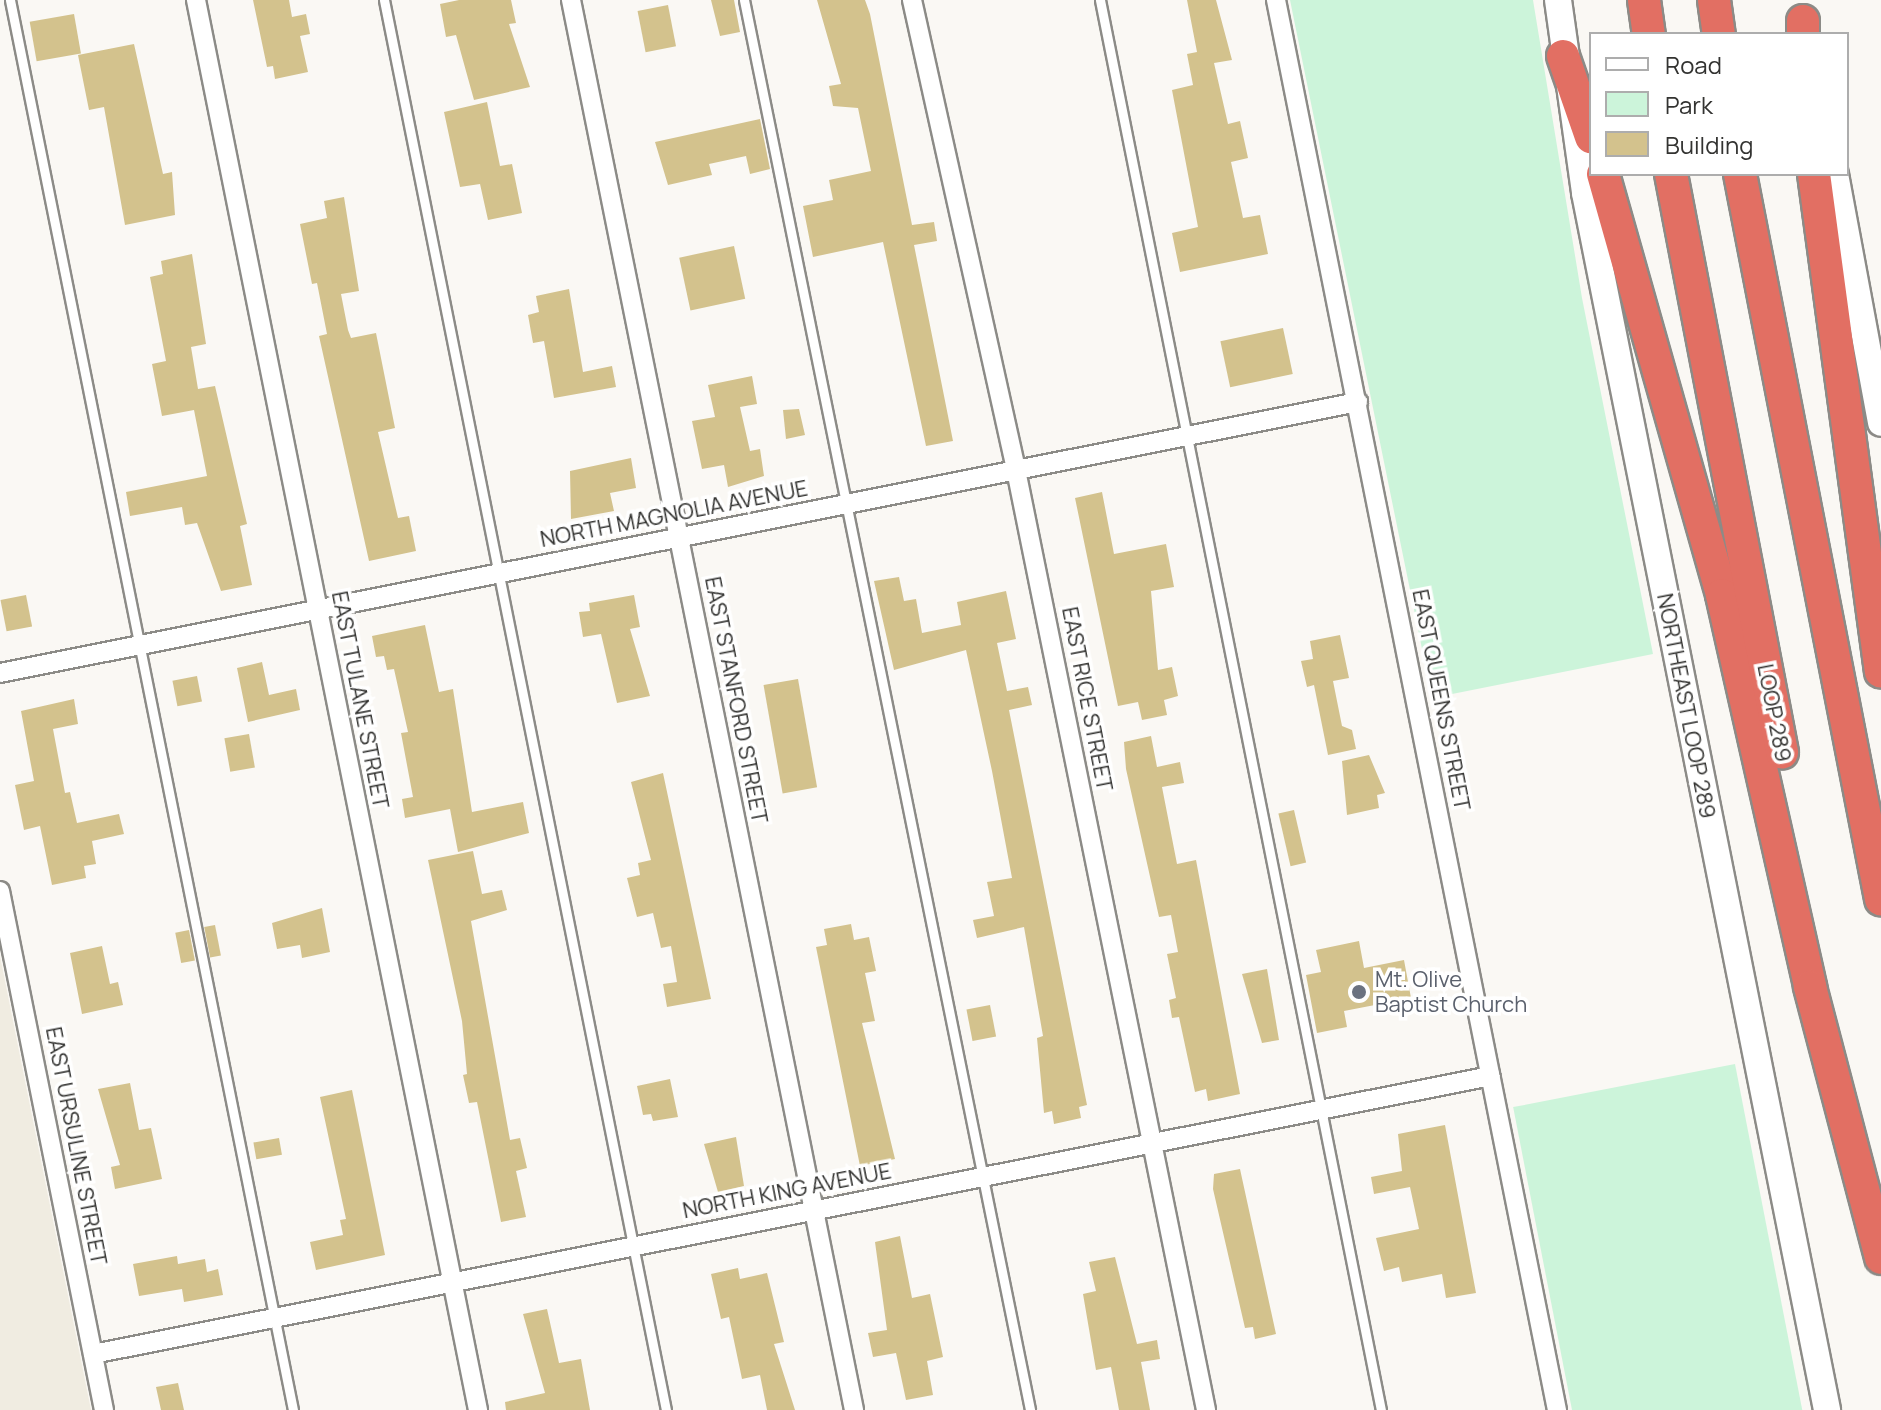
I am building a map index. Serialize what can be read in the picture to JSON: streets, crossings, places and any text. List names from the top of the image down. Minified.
{"streets":{"highway":["LOOP 289"],"main road":["NORTHEAST LOOP 289"],"street":["NORTH MAGNOLIA AVENUE","EAST RICE STREET","EAST TULANE STREET","EAST STANFORD STREET","EAST QUEENS STREET","EAST URSULINE STREET","NORTH KING AVENUE"]},"crossings":[["NORTH MAGNOLIA AVENUE","EAST RICE STREET"],["NORTH MAGNOLIA AVENUE","EAST TULANE STREET"],["NORTH MAGNOLIA AVENUE","EAST STANFORD STREET"],["NORTH MAGNOLIA AVENUE","EAST QUEENS STREET"],["EAST RICE STREET","NORTH KING AVENUE"],["EAST TULANE STREET","NORTH KING AVENUE"],["EAST STANFORD STREET","NORTH KING AVENUE"],["EAST QUEENS STREET","NORTH KING AVENUE"],["EAST URSULINE STREET","NORTH KING AVENUE"]],"places":["Mt. Olive Baptist Church"],"legend":["Road","Park","Building"]}
